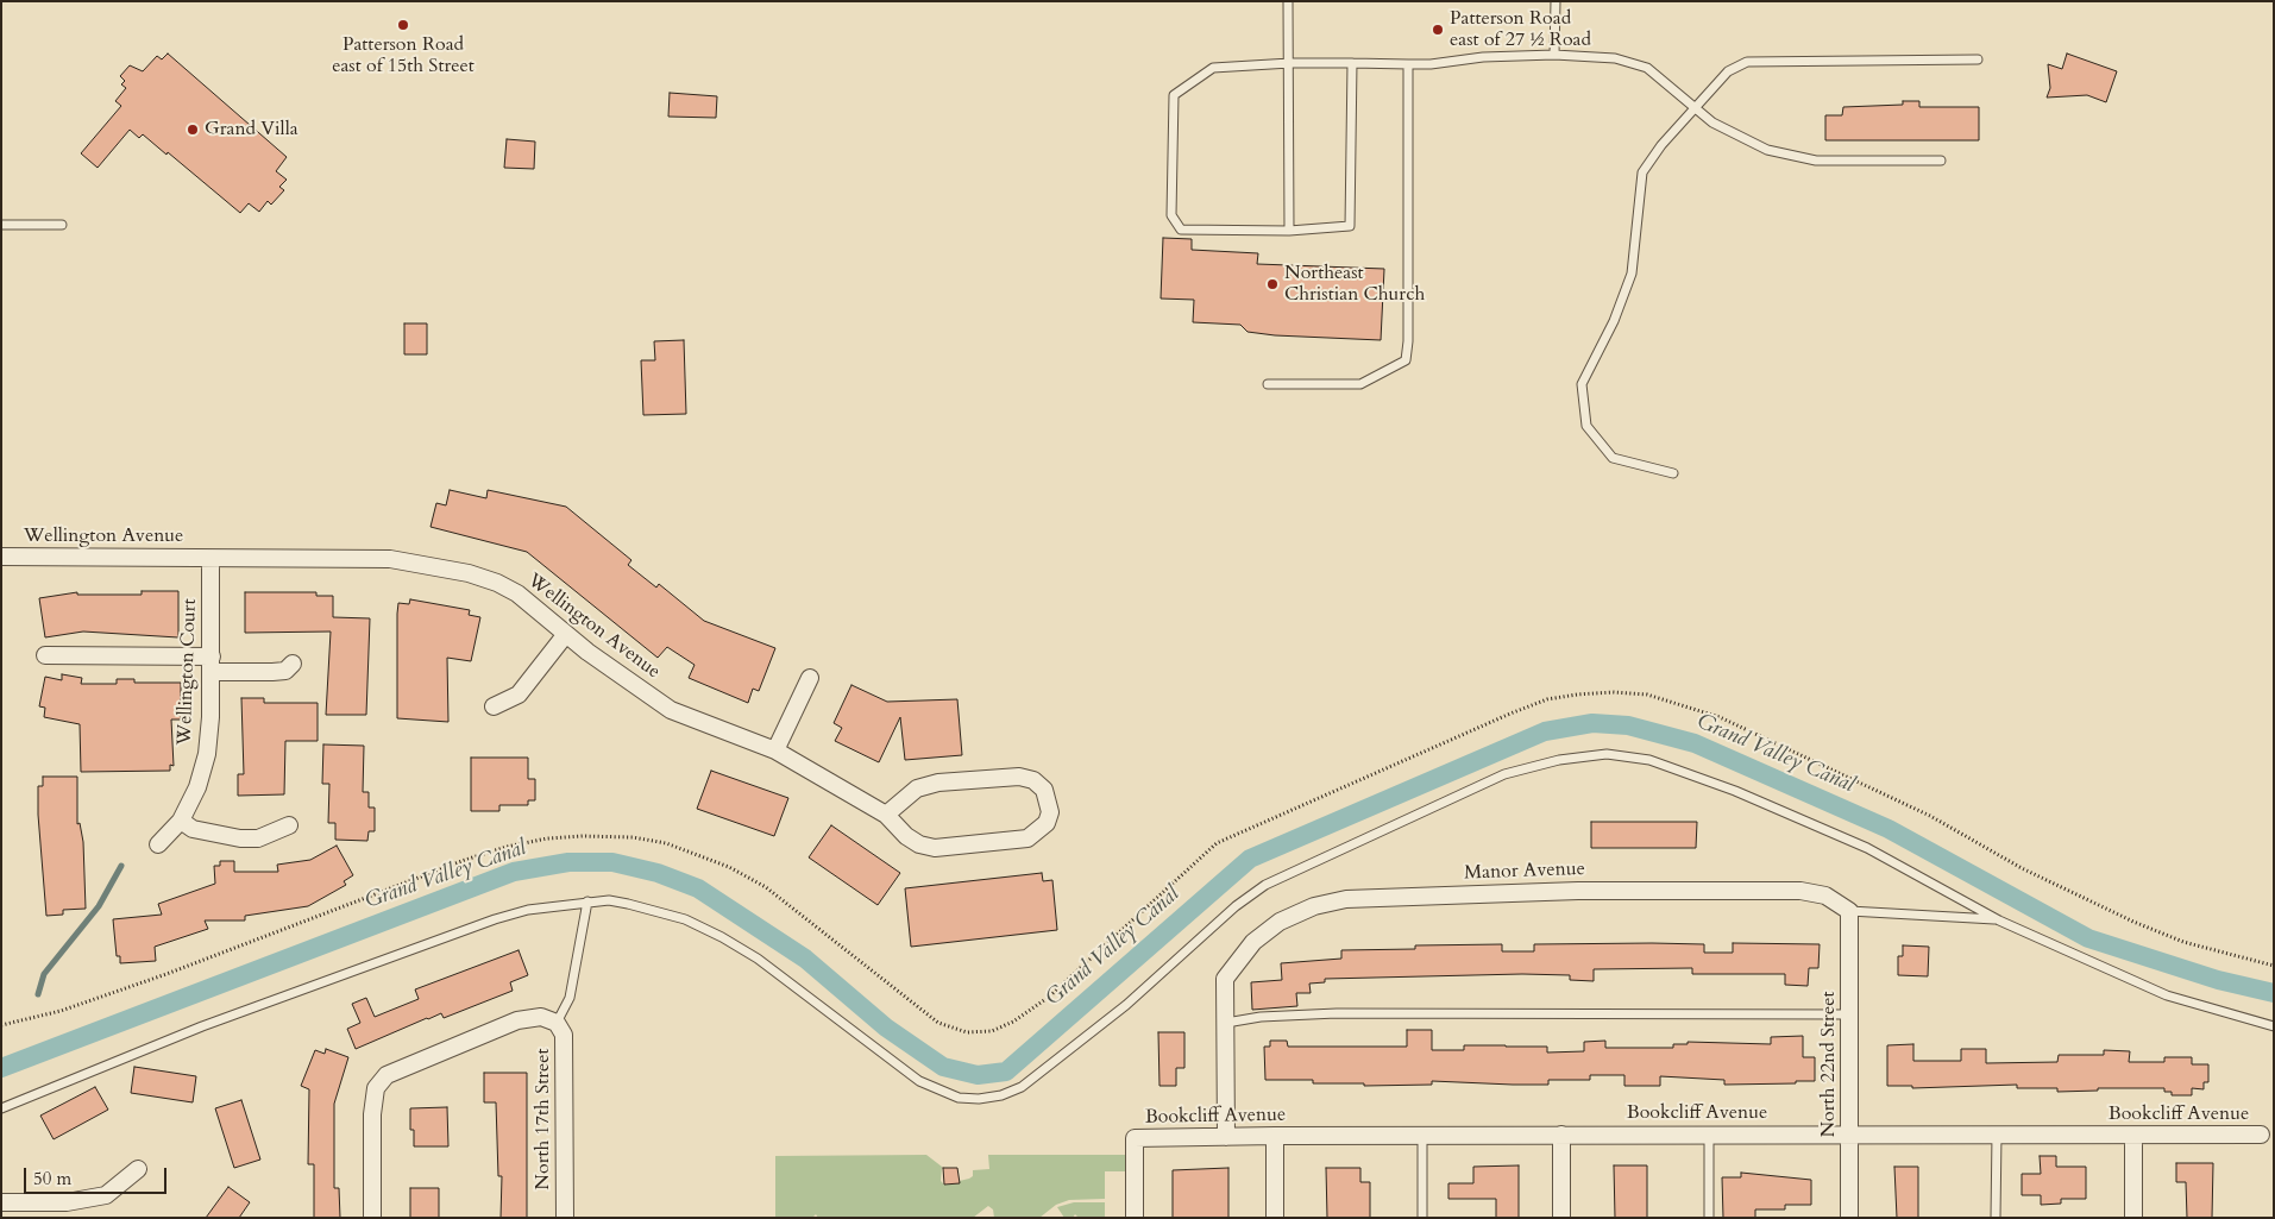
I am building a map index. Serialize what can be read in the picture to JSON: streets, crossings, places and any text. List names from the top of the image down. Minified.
{"streets":{"street":["Wellington Avenue","Wellington Court","Manor Avenue","North 22nd Street","Bookcliff Avenue","North 17th Street"]},"crossings":[["Wellington Avenue","Wellington Court"],["Manor Avenue","North 22nd Street"],["North 22nd Street","Bookcliff Avenue"]],"water":["Grand Valley Canal"],"places":["Patterson Road east of 15th Street","Patterson Road east of 27 ½ Road","Grand Villa","Northeast Christian Church"],"scale_bar":"50 m"}
